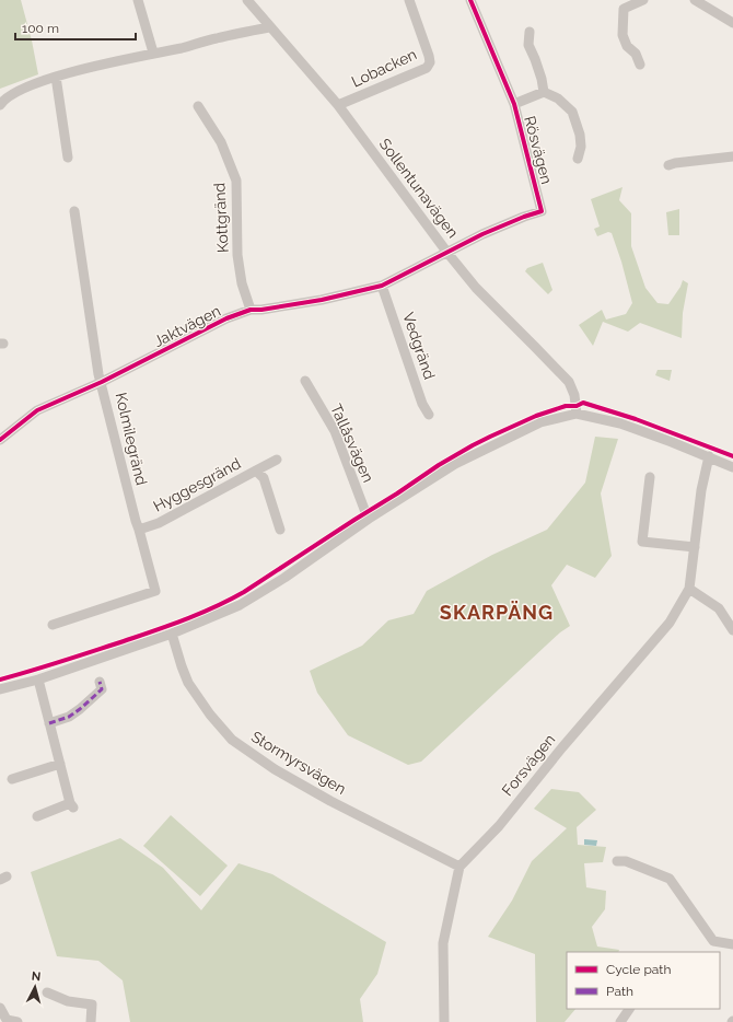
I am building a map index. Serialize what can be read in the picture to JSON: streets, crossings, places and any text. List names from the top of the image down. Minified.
{"streets":{"street":["Lobacken","Rösvägen","Sollentunavägen","Kottgränd","Jaktvägen","Vedgränd","Kolmilegränd","Tallåsvägen","Hyggesgränd","Stormyrsvägen","Forsvägen"]},"crossings":[["Lobacken","Sollentunavägen"],["Rösvägen","Sollentunavägen"],["Rösvägen","Jaktvägen"],["Sollentunavägen","Jaktvägen"],["Kottgränd","Jaktvägen"],["Jaktvägen","Vedgränd"],["Jaktvägen","Kolmilegränd"],["Kolmilegränd","Hyggesgränd"],["Stormyrsvägen","Forsvägen"]],"districts":["SKARPÄNG"],"legend":["Cycle path","Path"],"scale_bar":"100 m","north":"top"}
